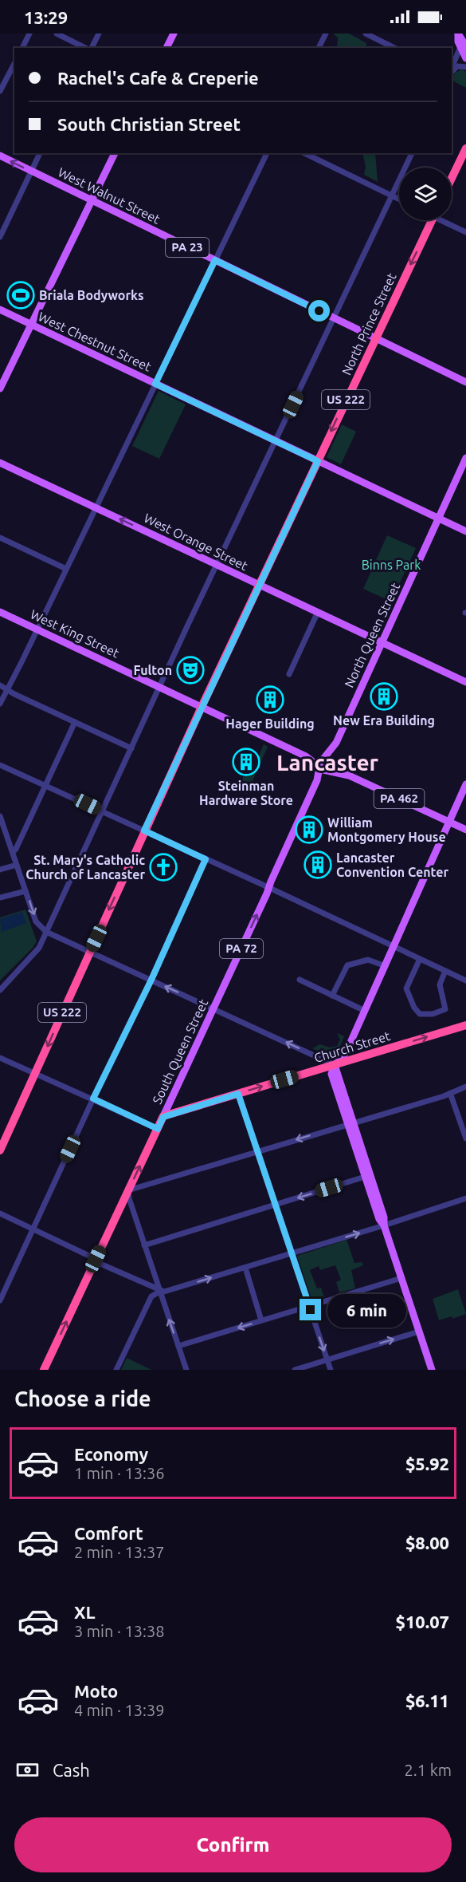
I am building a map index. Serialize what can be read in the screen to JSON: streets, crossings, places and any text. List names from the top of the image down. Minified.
{"streets":{"highway":["North Prince Street","US 222","Church Street","South Queen Street"],"main road":["West Walnut Street","PA 23","West Chestnut Street","West Orange Street","West King Street","North Queen Street","PA 462","PA 72"]},"crossings":[["West Walnut Street","North Prince Street"],["North Prince Street","West Chestnut Street"],["North Prince Street","US 222"],["North Prince Street","West Orange Street"],["North Prince Street","West King Street"],["West Chestnut Street","North Queen Street"],["US 222","West King Street"],["West Orange Street","North Queen Street"],["West King Street","North Queen Street"],["West King Street","PA 462"],["West King Street","South Queen Street"],["North Queen Street","PA 462"],["North Queen Street","South Queen Street"],["PA 462","South Queen Street"],["Church Street","South Queen Street"]],"one_way":["North Prince Street","Church Street","South Queen Street"],"districts":["Lancaster"],"parks":["Binns Park"],"places":{"sports":["Briala Bodyworks"],"theatre":["Fulton"],"building":["New Era Building","Hager Building","Steinman Hardware Store","William Montgomery House","Lancaster Convention Center"],"church":["St. Mary's Catholic Church of Lancaster"]},"page":{"status":"13:29","banner":["Rachel's Cafe & Creperie","South Christian Street"],"bubble":"6 min","heading":"Choose a ride","list":[{"name":"Economy","note":"1 min · 13:36","value":"$5.92"},{"name":"Comfort","note":"2 min · 13:37","value":"$8.00"},{"name":"XL","note":"3 min · 13:38","value":"$10.07"},{"name":"Moto","note":"4 min · 13:39","value":"$6.11"}],"pay":["Cash","2.1 km"],"buttons":"Confirm"}}
